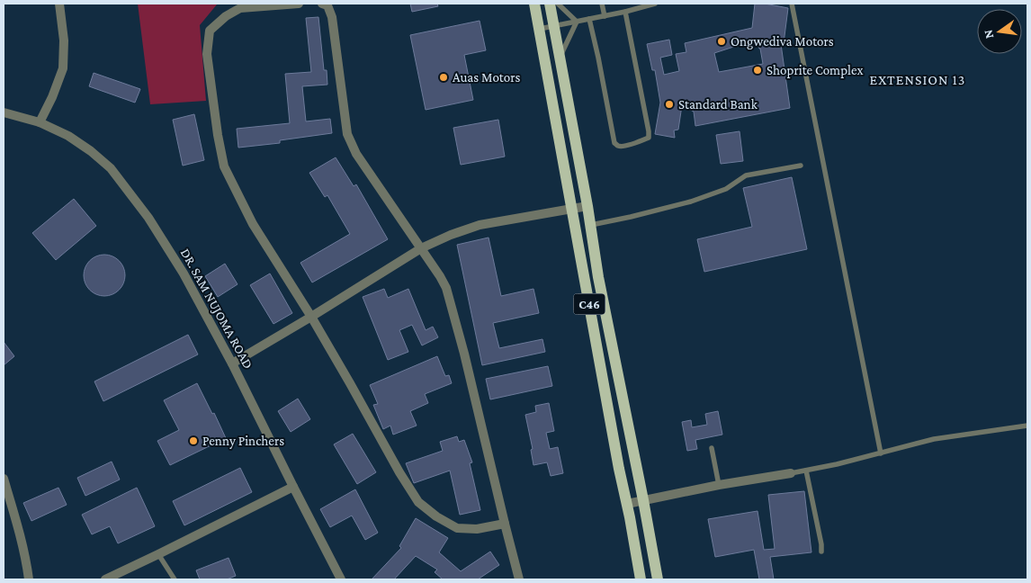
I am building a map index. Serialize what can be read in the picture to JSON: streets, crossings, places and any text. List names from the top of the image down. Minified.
{"streets":{"main road":["C46"],"street":["DR. SAM NUJOMA ROAD"]},"districts":["EXTENSION 13"],"places":["Ongwediva Motors","Shoprite Complex","Auas Motors","Standard Bank","Penny Pinchers"],"north":"left"}
